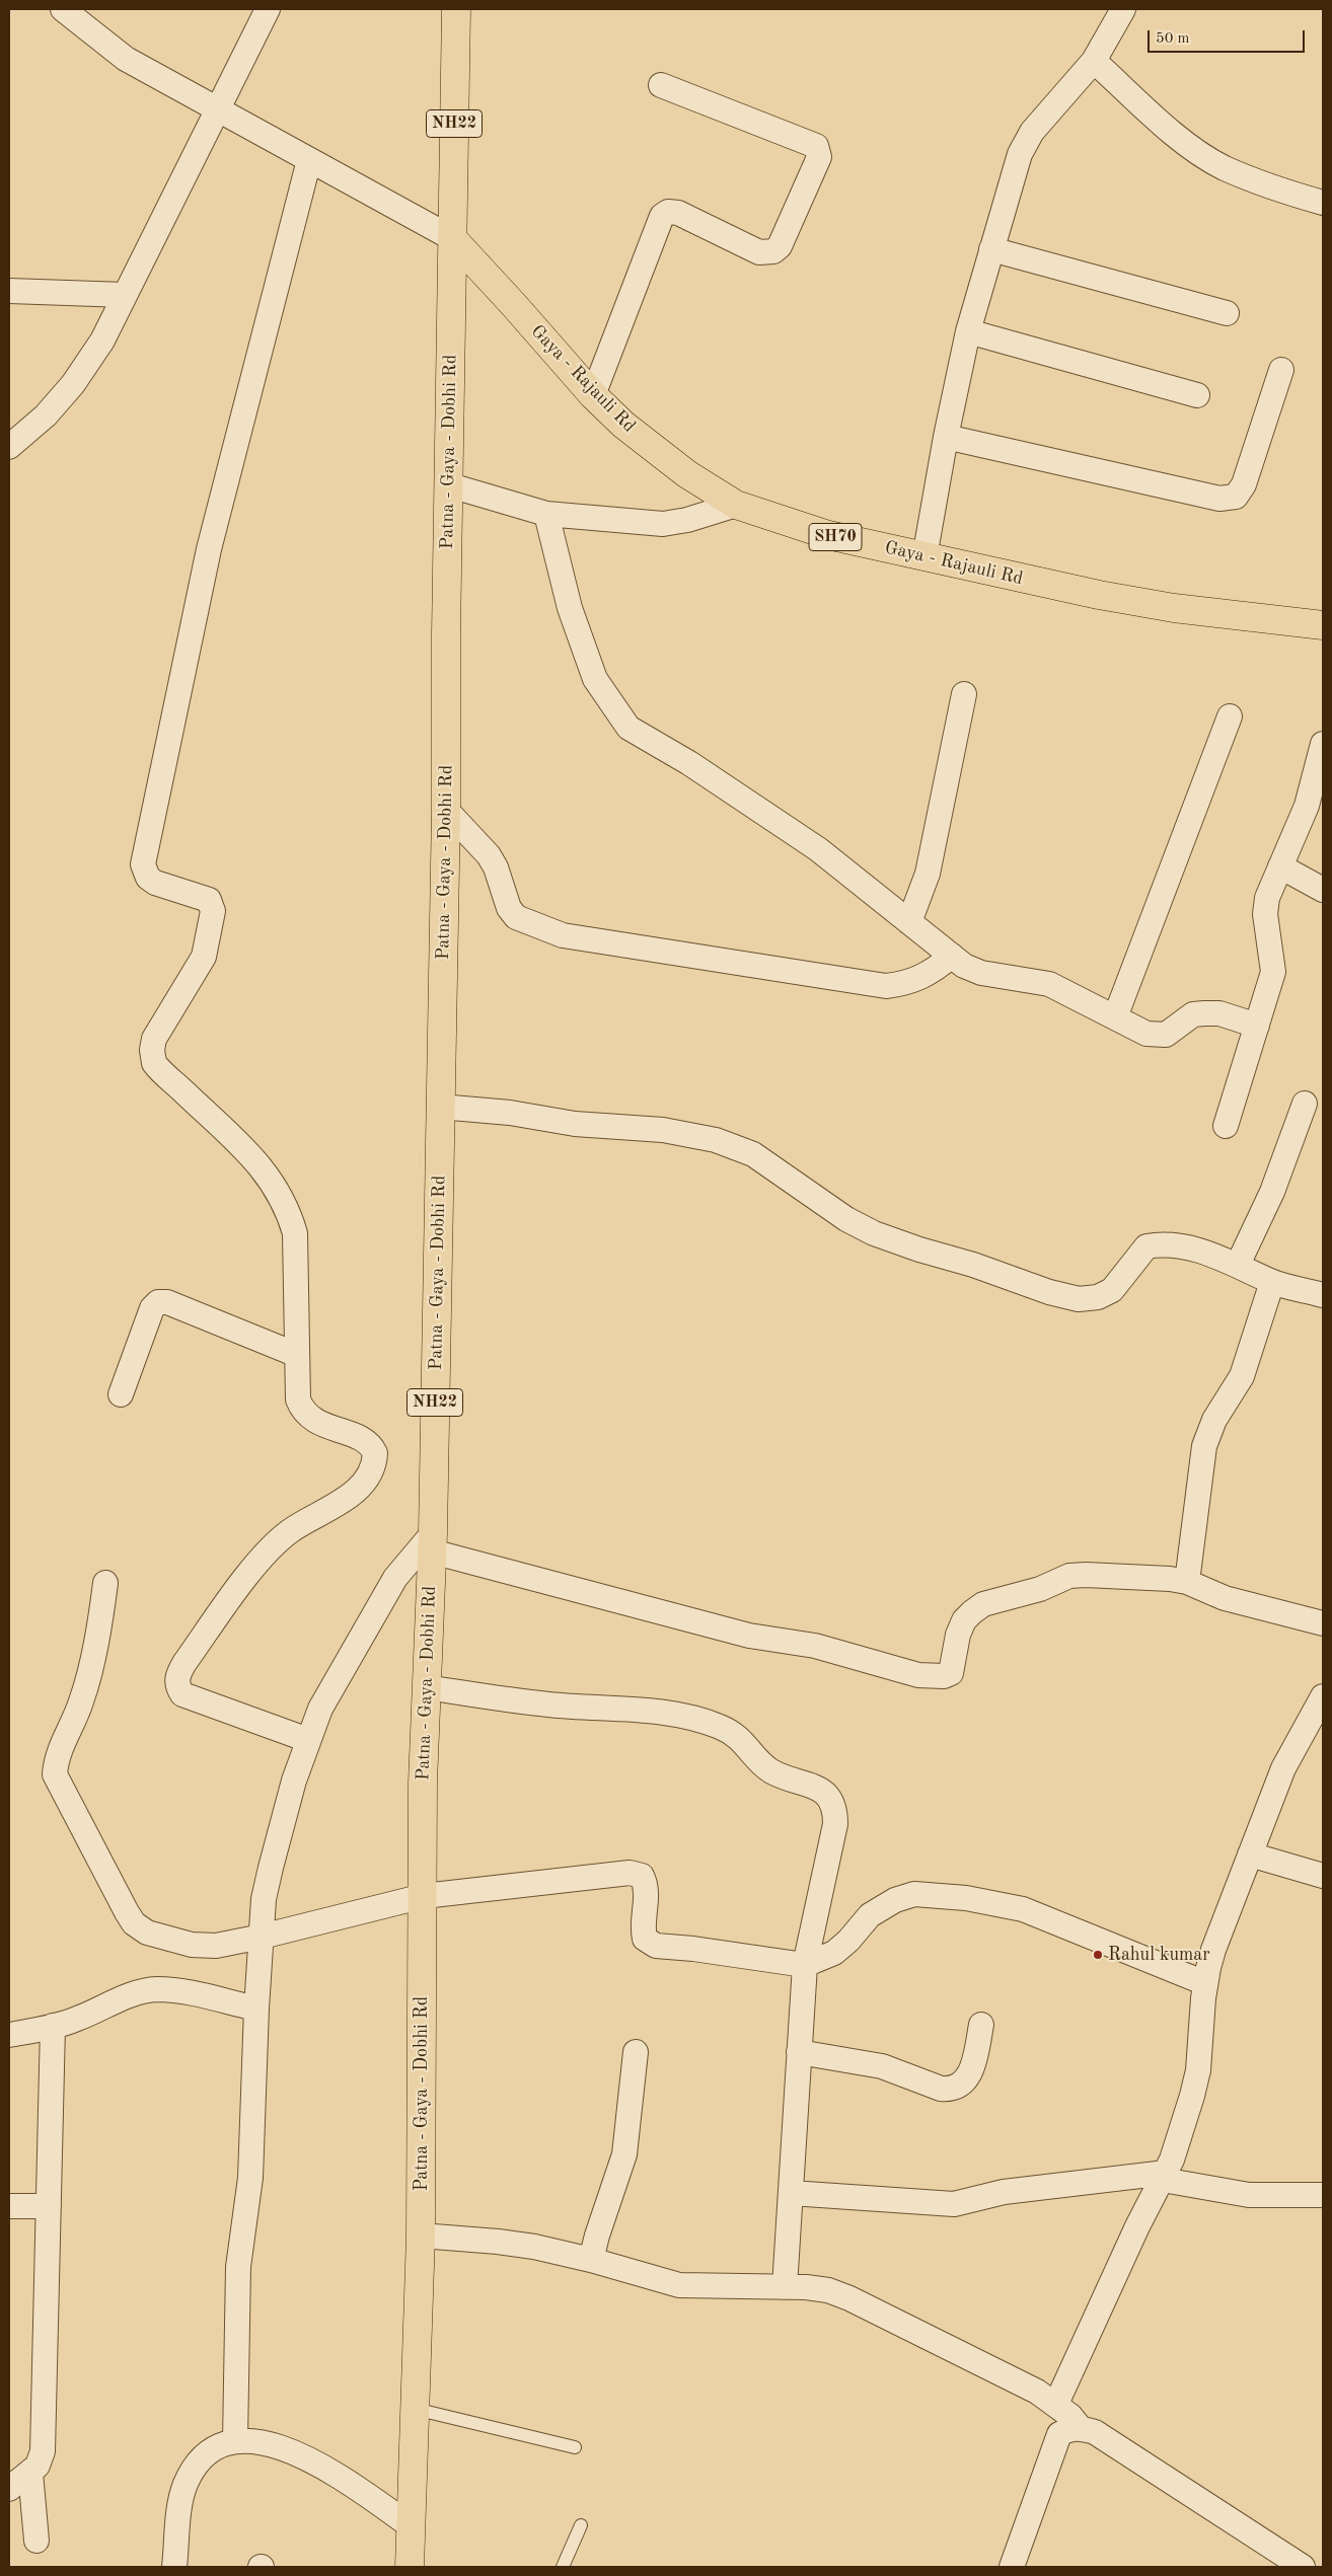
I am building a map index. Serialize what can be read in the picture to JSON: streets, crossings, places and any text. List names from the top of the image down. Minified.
{"streets":{"main road":["NH22","Gaya - Rajauli Rd","Patna - Gaya - Dobhi Rd","SH70"]},"crossings":[["Gaya - Rajauli Rd","Patna - Gaya - Dobhi Rd"]],"places":["Rahul kumar"],"scale_bar":"50 m"}
